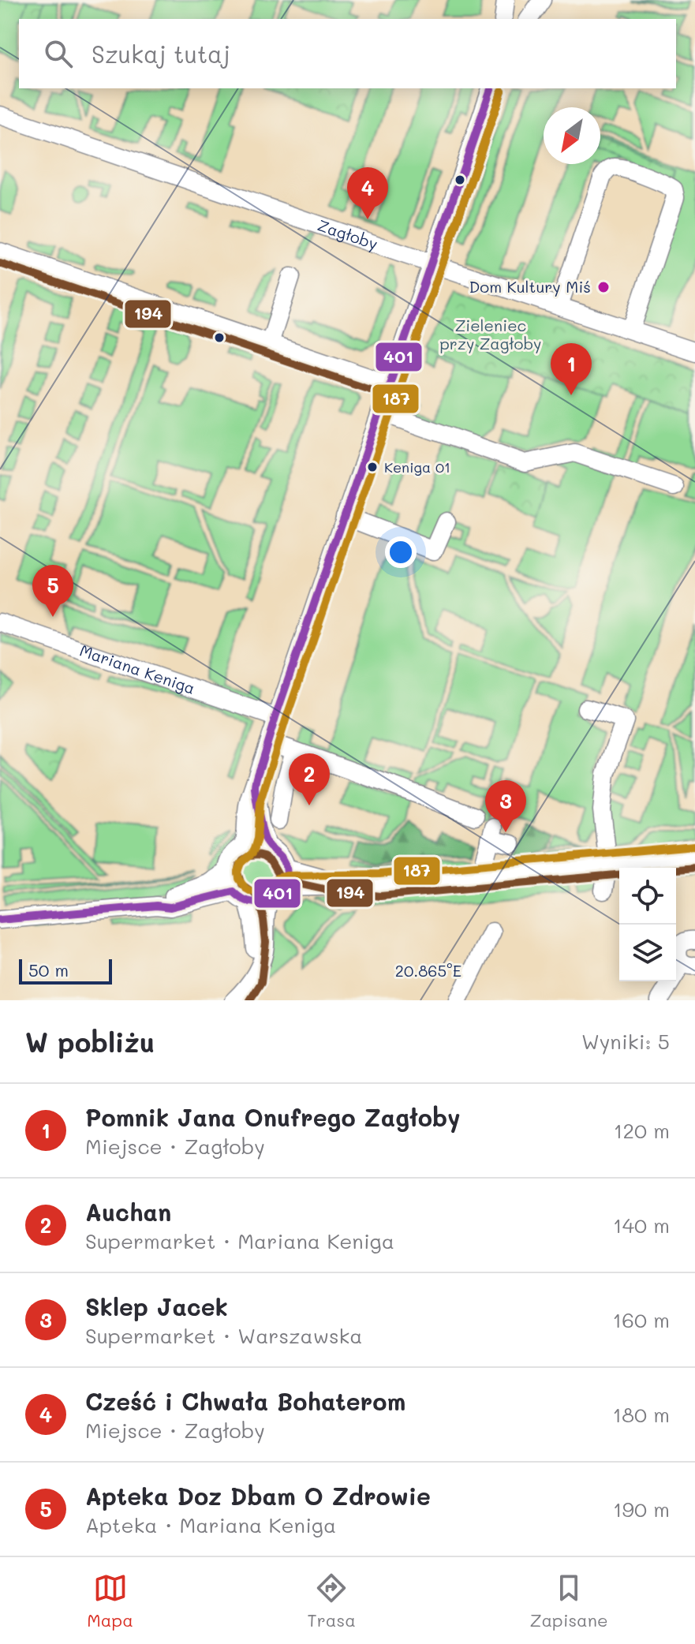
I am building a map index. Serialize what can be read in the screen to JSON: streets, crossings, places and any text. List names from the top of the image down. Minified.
{"streets":{"street":["Zagłoby","Mariana Keniga"]},"parks":["Zieleniec przy Zagłoby"],"places":["Dom Kultury Miś","Keniga 01"],"lines":["transit line 401","transit line 194","transit line 187"],"scale_bar":"50 m","north":"bottom left","page":{"search":"Szukaj tutaj","pins":["4","1","5","2","3"],"scale":"50 m","heading":["W pobliżu","Wyniki: 5"],"list":[{"mark":"1","name":"Pomnik Jana Onufrego Zagłoby","note":"Miejsce · Zagłoby","value":"120 m"},{"mark":"2","name":"Auchan","note":"Supermarket · Mariana Keniga","value":"140 m"},{"mark":"3","name":"Sklep Jacek","note":"Supermarket · Warszawska","value":"160 m"},{"mark":"4","name":"Cześć i Chwała Bohaterom","note":"Miejsce · Zagłoby","value":"180 m"},{"mark":"5","name":"Apteka Doz Dbam O Zdrowie","note":"Apteka · Mariana Keniga","value":"190 m"}],"nav":["Mapa","Trasa","Zapisane"]},"coordinates":["20.865°E"]}
